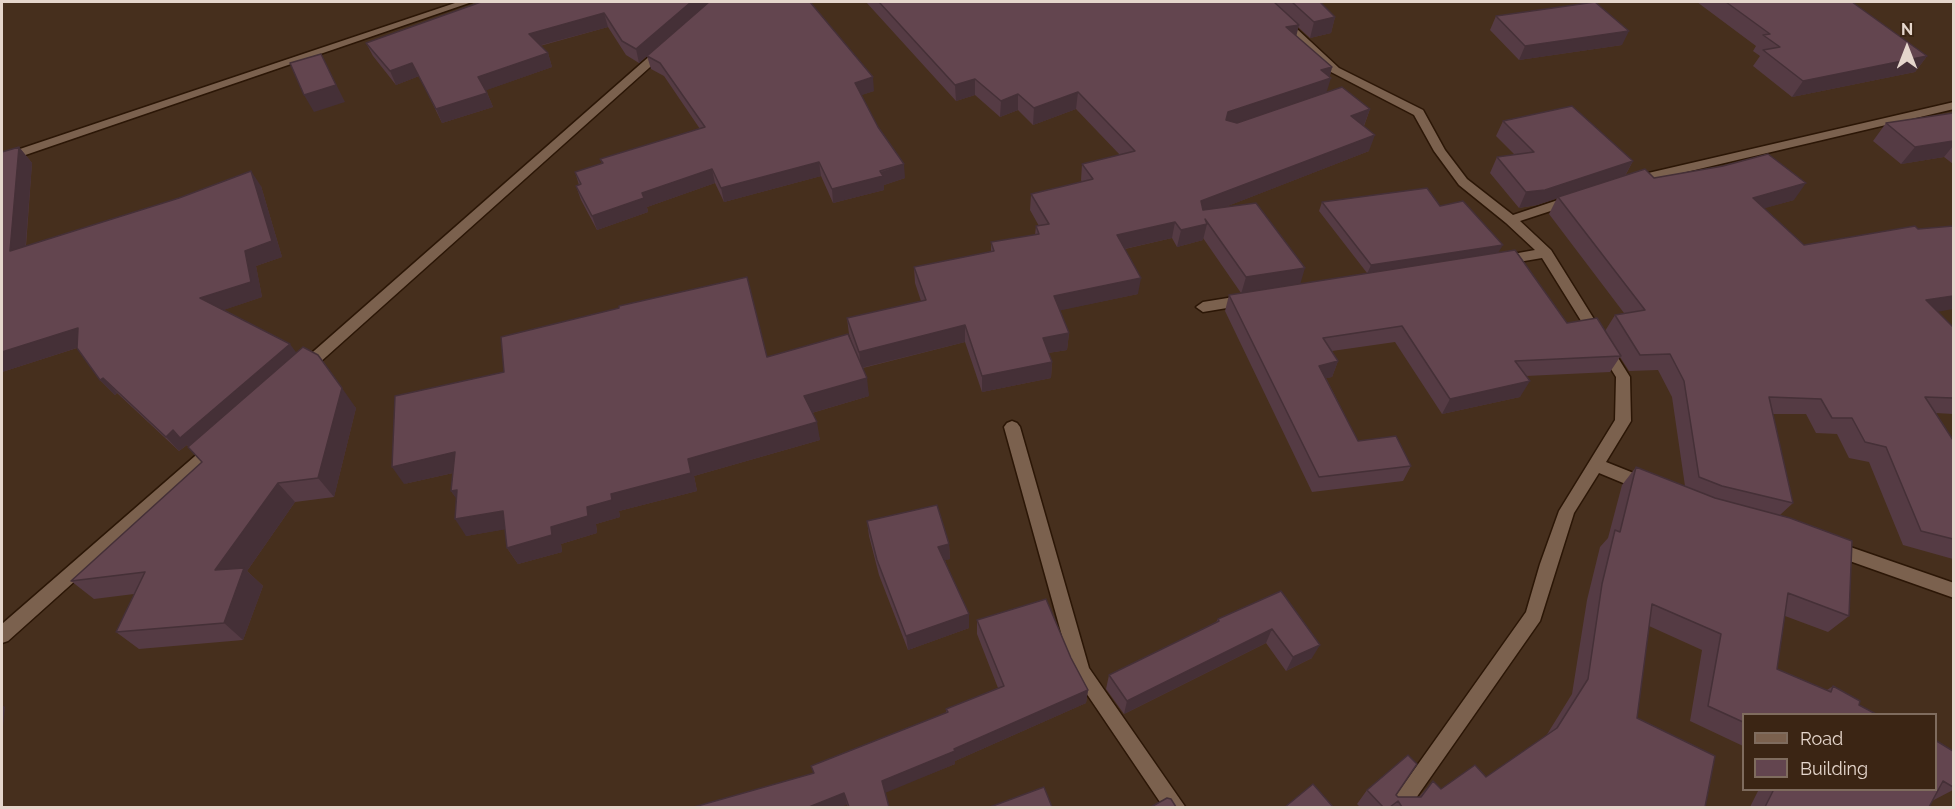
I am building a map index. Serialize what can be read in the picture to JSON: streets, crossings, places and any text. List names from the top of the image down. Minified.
{"legend":["Road","Building"],"north":"top"}
